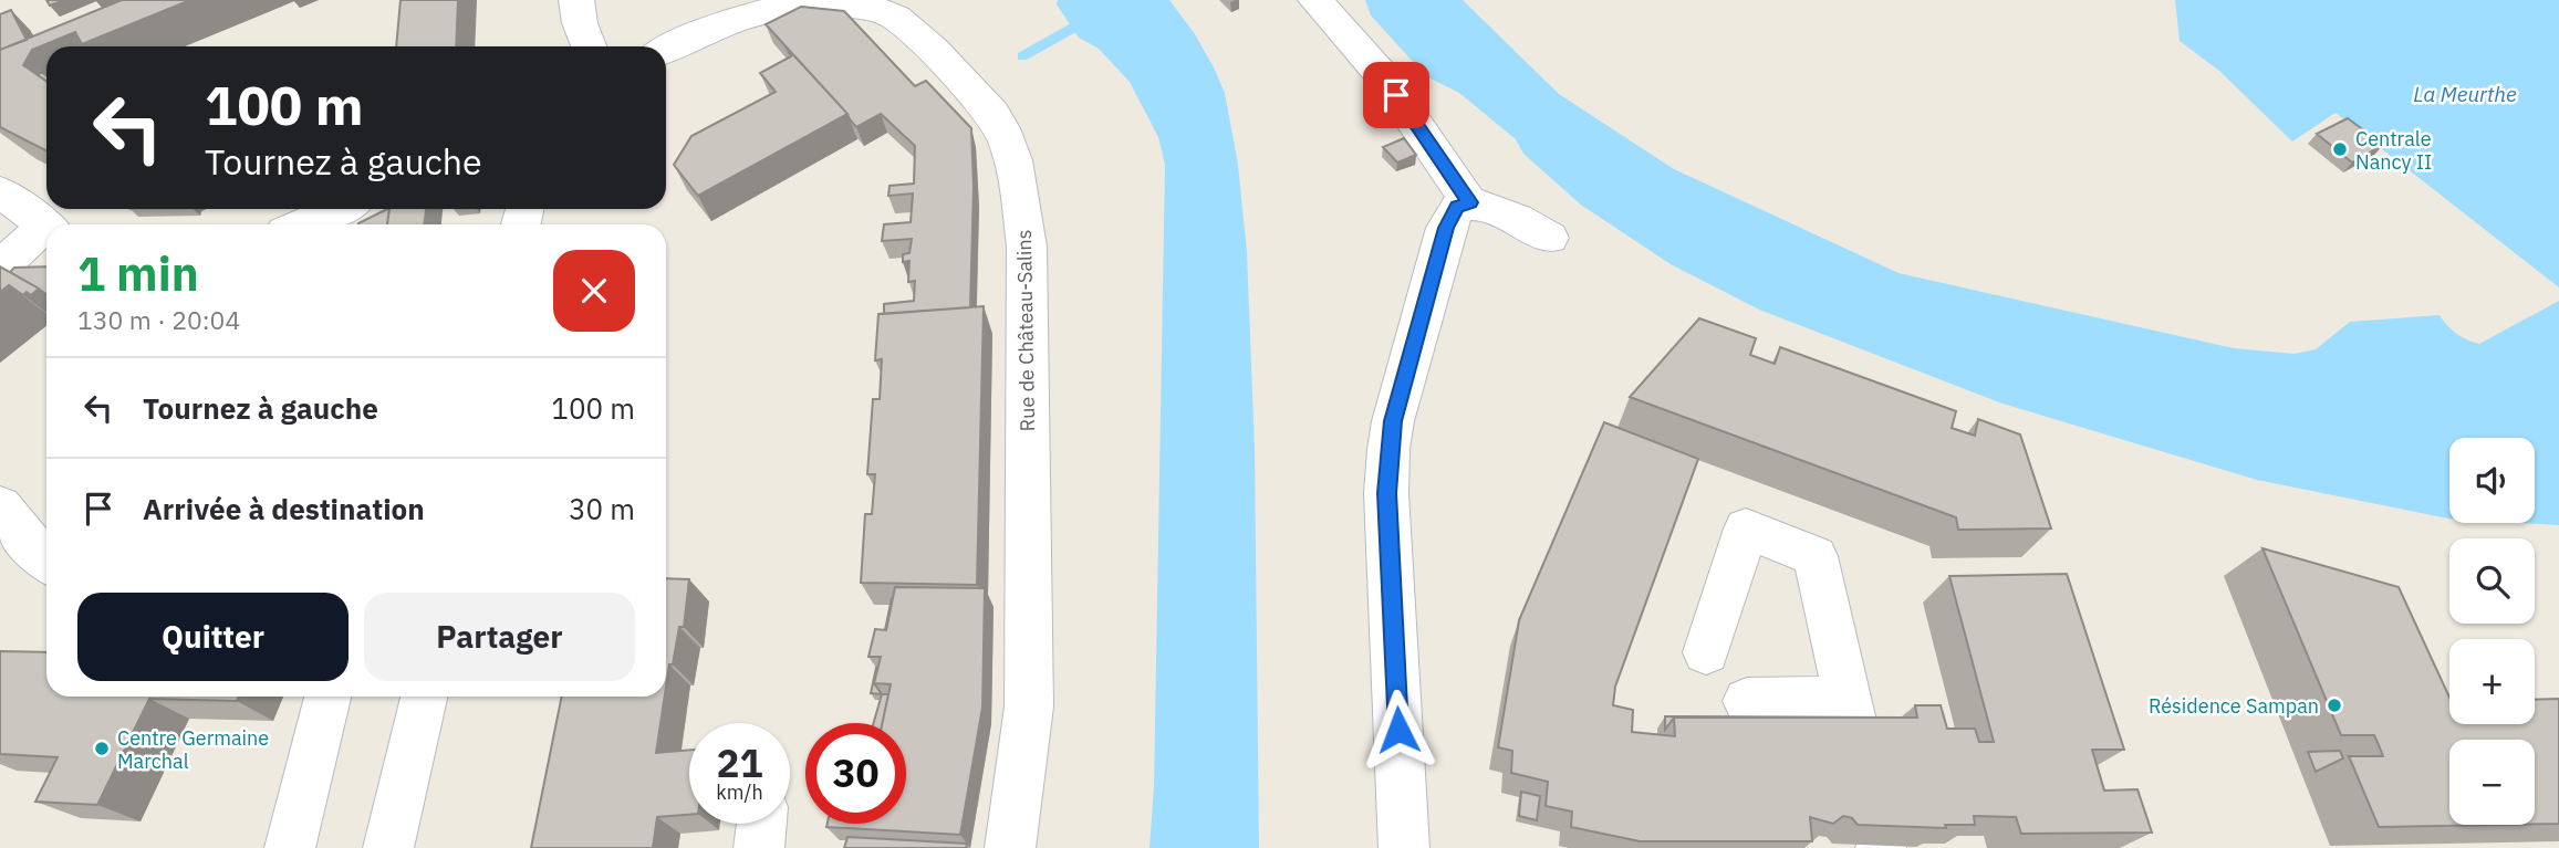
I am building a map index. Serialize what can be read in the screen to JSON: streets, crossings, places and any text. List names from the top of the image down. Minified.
{"streets":{"street":["Rue de Château-Salins"]},"water":["La Meurthe"],"places":["Centrale Nancy II","Résidence Sampan","Centre Germaine Marchal"],"page":{"turn":["100 m","Tournez à gauche"],"heading":["1 min","130 m · 20:04"],"list":[{"name":"Tournez à gauche","value":"100 m"},{"name":"Arrivée à destination","value":"30 m"}],"map_buttons":["+","−"],"buttons":["Quitter","Partager"],"speed":"21 km/h","limit":"30"}}
